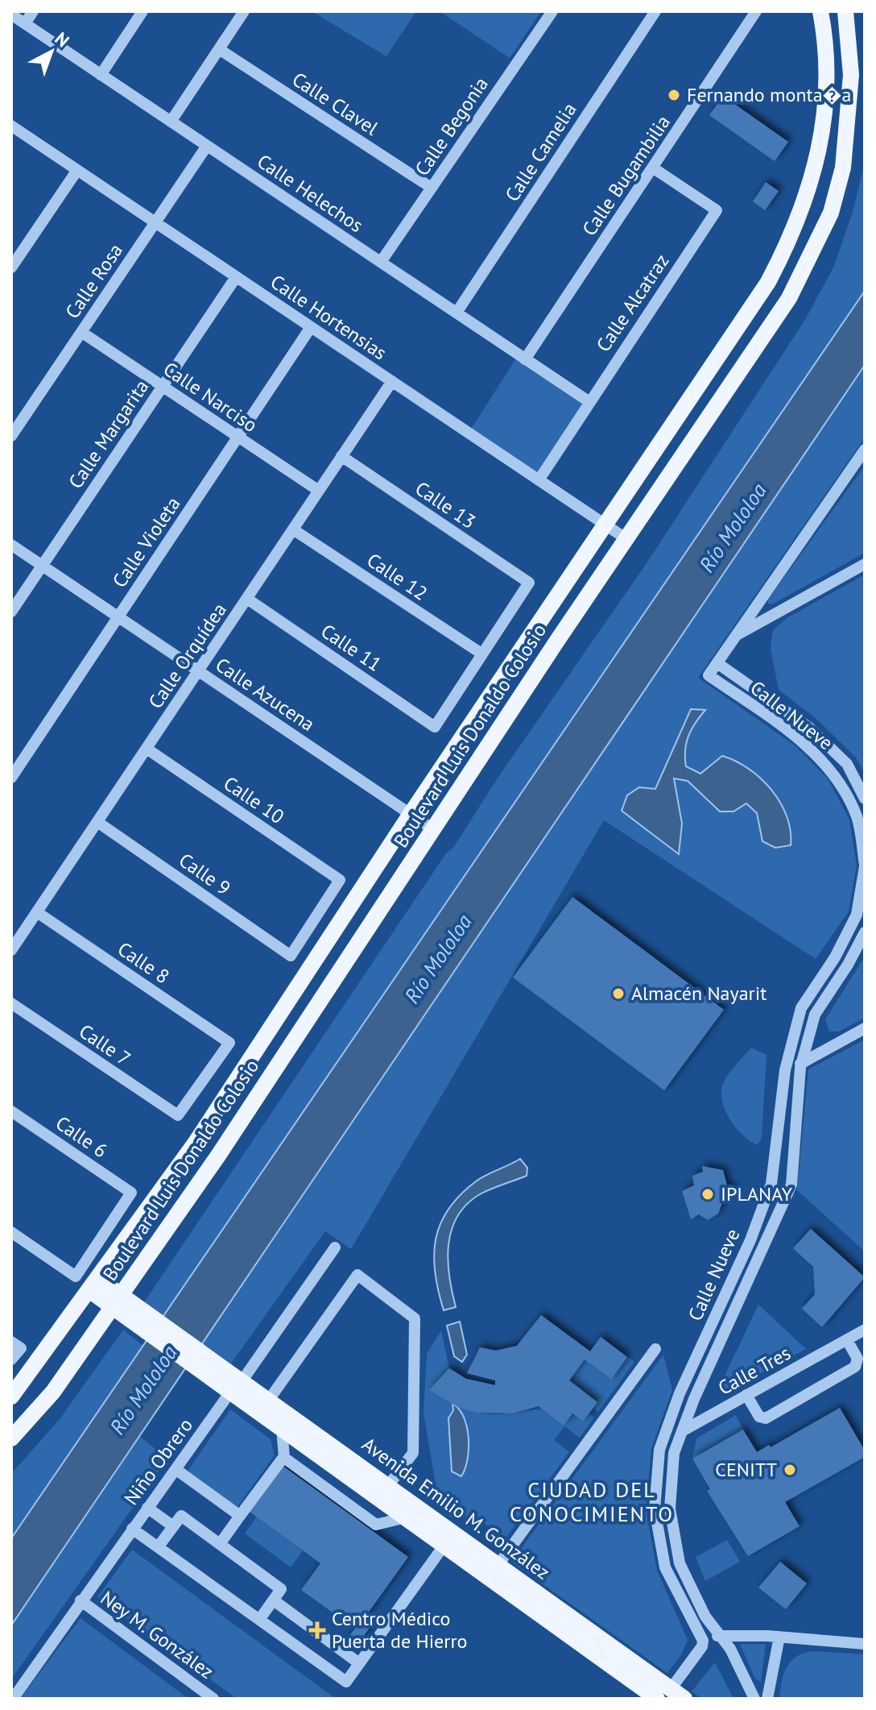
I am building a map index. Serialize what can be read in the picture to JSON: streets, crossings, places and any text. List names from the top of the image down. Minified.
{"streets":{"main road":["Boulevard Luis Donaldo Colosio","Avenida Emilio M. González"],"street":["Calle Clavel","Calle Begonia","Calle Camelia","Calle Bugambilia","Calle Helechos","Calle Rosa","Calle Alcatraz","Calle Hortensias","Calle Narciso","Calle Margarita","Calle 13","Calle Violeta","Calle 12","Calle 11","Calle Orquídea","Calle Azucena","Calle Nueve","Calle 10","Calle 9","Calle 8","Calle 7","Calle 6","Calle Tres","Niño Obrero","Ney M. González"]},"crossings":[["Calle Clavel","Calle Begonia"],["Calle Begonia","Calle Helechos"],["Calle Camelia","Calle Helechos"],["Calle Bugambilia","Calle Helechos"],["Calle Bugambilia","Calle Alcatraz"],["Calle Helechos","Calle Rosa"],["Calle Helechos","Calle Alcatraz"],["Calle Rosa","Calle Hortensias"],["Calle Rosa","Calle Narciso"],["Calle Alcatraz","Calle Hortensias"],["Calle Hortensias","Calle Margarita"],["Calle Hortensias","Calle Violeta"],["Calle Hortensias","Calle Orquídea"],["Calle Hortensias","Boulevard Luis Donaldo Colosio"],["Calle Narciso","Calle Margarita"],["Calle Narciso","Calle Violeta"],["Calle Narciso","Calle Orquídea"],["Calle Margarita","Calle Azucena"],["Calle 13","Calle 12"],["Calle 13","Calle 11"],["Calle 13","Calle Orquídea"],["Calle Violeta","Calle Azucena"],["Calle 12","Calle 11"],["Calle 12","Calle Orquídea"],["Calle 11","Calle Orquídea"],["Calle Orquídea","Calle Azucena"],["Calle Orquídea","Calle 10"],["Calle Orquídea","Calle 9"],["Calle Orquídea","Calle 8"],["Calle Azucena","Boulevard Luis Donaldo Colosio"],["Calle Nueve","Calle Tres"],["Boulevard Luis Donaldo Colosio","Avenida Emilio M. González"],["Calle 10","Calle 9"],["Calle 8","Calle 7"],["Niño Obrero","Avenida Emilio M. González"],["Niño Obrero","Ney M. González"]],"districts":["CIUDAD DEL CONOCIMIENTO"],"water":["Río Mololoa"],"places":{"other":["Fernando monta�a","Almacén Nayarit","IPLANAY","CENITT"],"health":["Centro Médico Puerta de Hierro"]},"north":"top right"}
